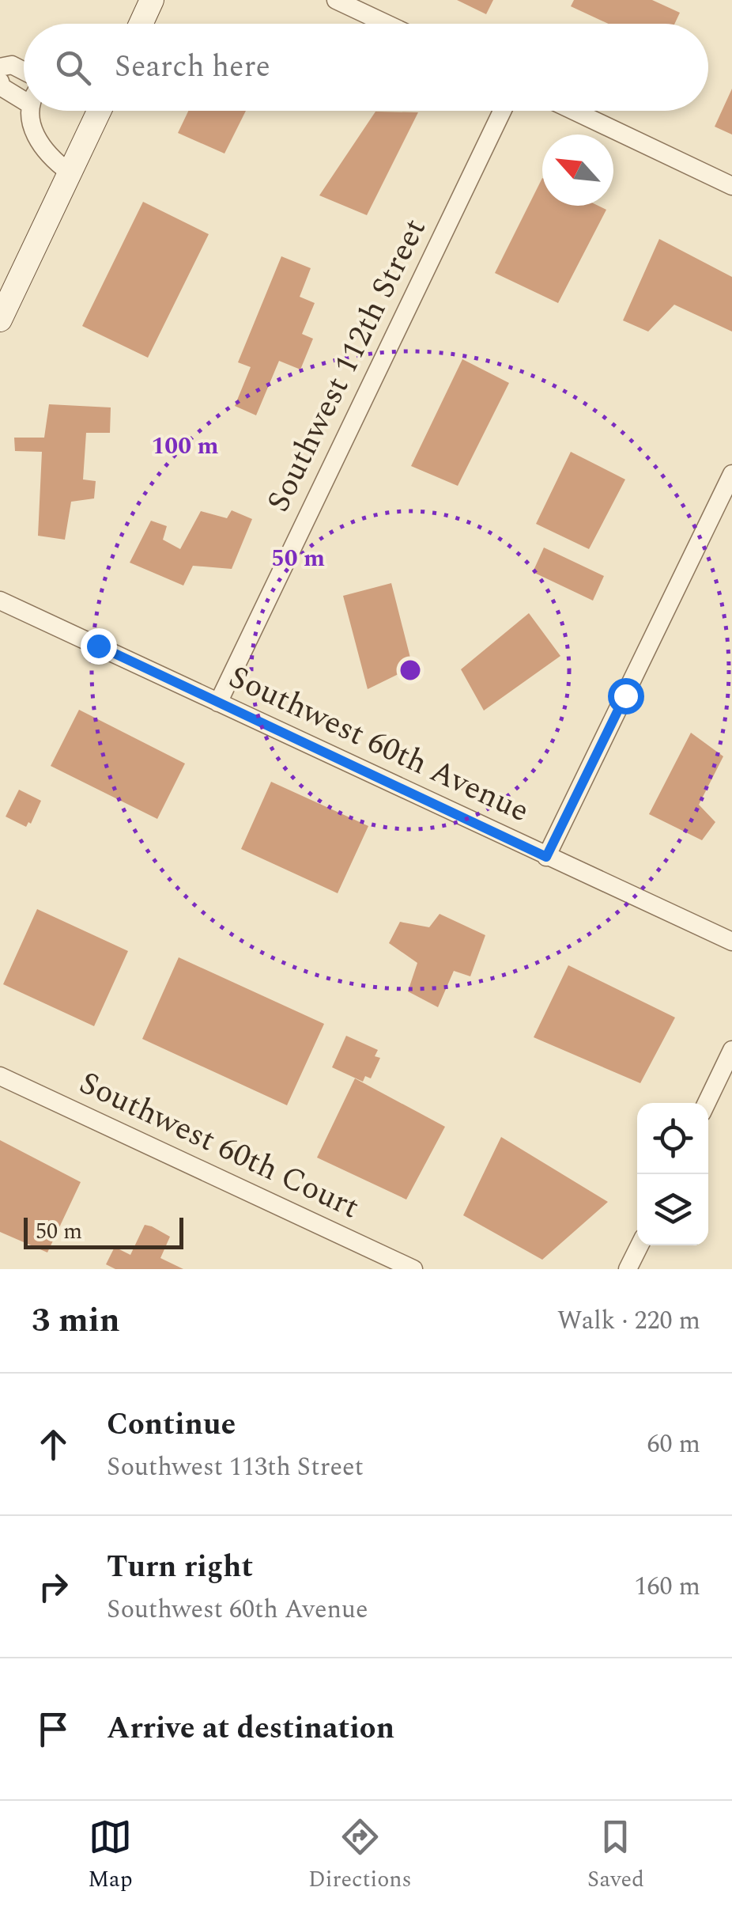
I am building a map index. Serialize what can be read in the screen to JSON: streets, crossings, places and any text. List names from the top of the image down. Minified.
{"streets":{"street":["Southwest 112th Street","Southwest 60th Avenue","Southwest 60th Court"]},"crossings":[["Southwest 112th Street","Southwest 60th Avenue"]],"scale_bar":"50 m","north":"top left","page":{"search":"Search here","scale":"50 m","heading":["3 min","Walk · 220 m"],"list":[["Continue","Southwest 113th Street","60 m"],["Turn right","Southwest 60th Avenue","160 m"],"Arrive at destination"],"nav":["Map","Directions","Saved"]},"rings":["100 m","50 m"]}
